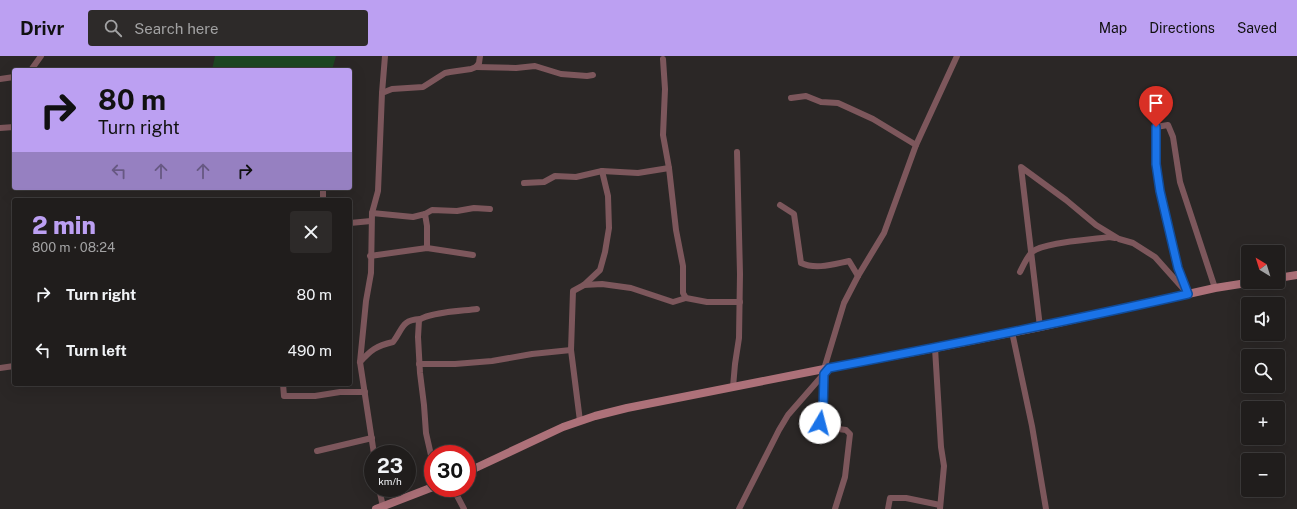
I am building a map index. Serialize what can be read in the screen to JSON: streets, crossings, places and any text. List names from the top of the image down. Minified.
{"north":"top left","page":{"header":"Drivr","search":"Search here","nav":["Map","Directions","Saved"],"turn":["80 m","Turn right"],"heading":["2 min","800 m · 08:24"],"map_buttons":["+","−"],"list":[{"name":"Turn right","value":"80 m"},{"name":"Turn left","value":"490 m"}],"speed":"23 km/h","limit":"30"}}
